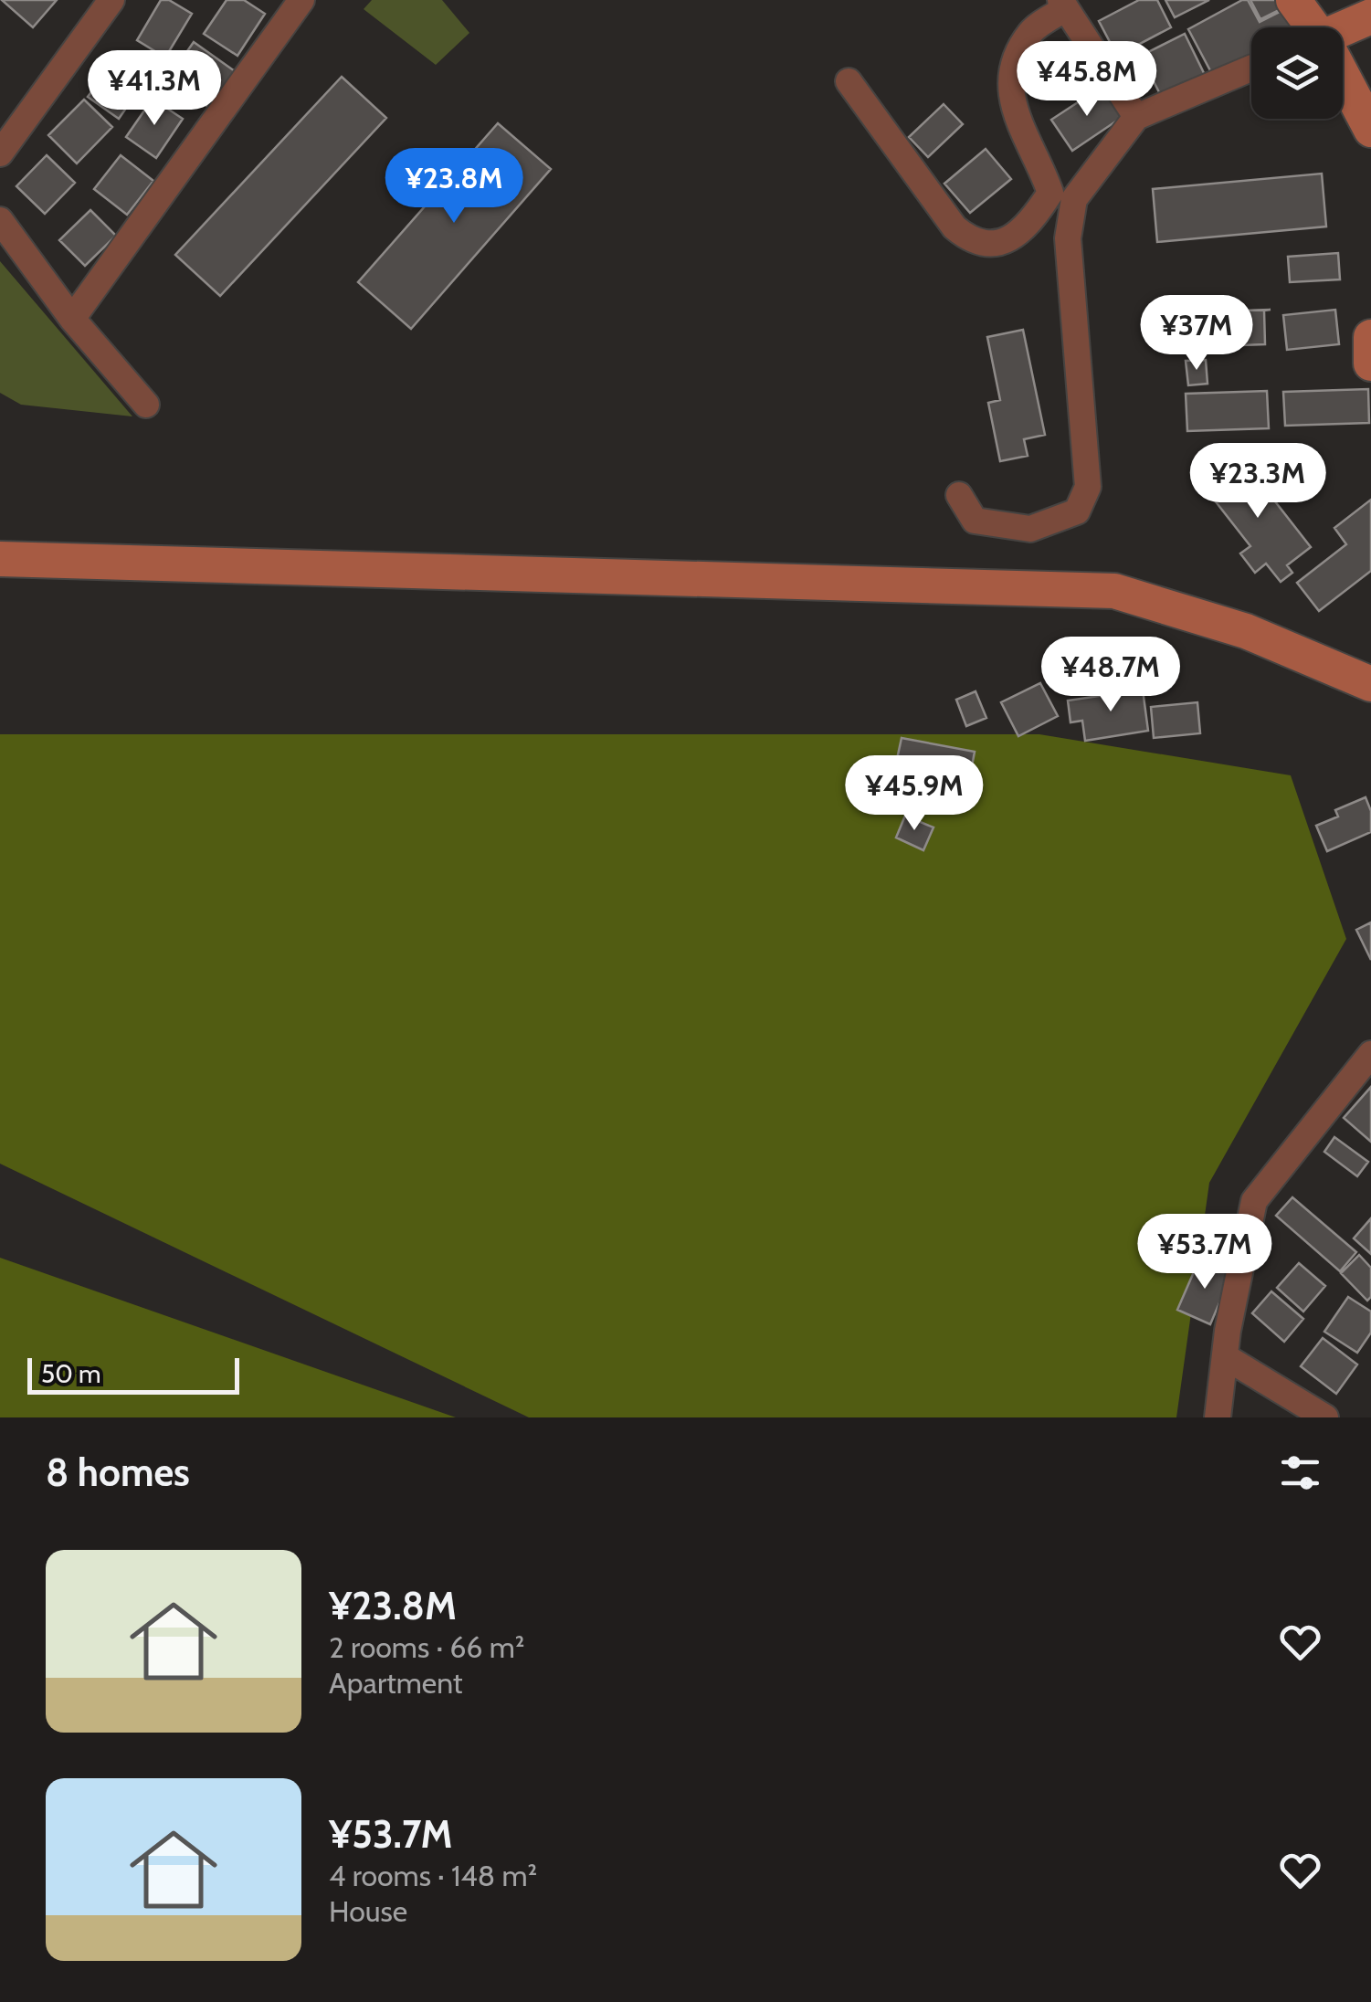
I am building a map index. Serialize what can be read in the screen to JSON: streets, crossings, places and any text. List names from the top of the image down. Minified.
{"scale_bar":"50 m","page":{"price":["¥45.8M","¥41.3M","¥23.8M","¥37M","¥23.3M","¥48.7M","¥45.9M","¥53.7M"],"scale":"50 m","heading":"8 homes","list":[{"name":"¥23.8M","note":"2 rooms · 66 m² · Apartment"},{"name":"¥53.7M","note":"4 rooms · 148 m² · House"}]}}
